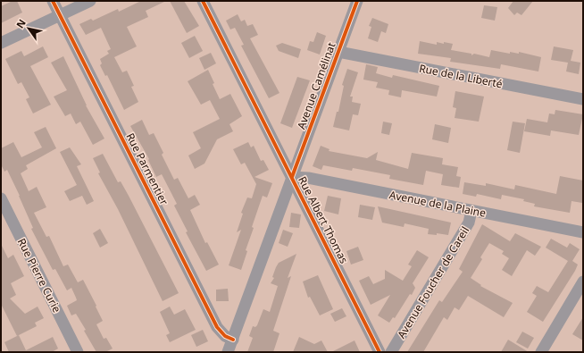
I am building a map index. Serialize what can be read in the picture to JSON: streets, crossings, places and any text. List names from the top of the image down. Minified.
{"streets":{"street":["Rue de la Liberté","Avenue Camélinat","Rue Parmentier","Avenue de la Plaine","Rue Albert Thomas","Rue Pierre Curie","Avenue Foucher de Careil"]},"crossings":[["Rue de la Liberté","Avenue Camélinat"],["Avenue Camélinat","Rue Parmentier"],["Avenue Camélinat","Avenue de la Plaine"],["Avenue Camélinat","Rue Albert Thomas"],["Avenue de la Plaine","Rue Albert Thomas"],["Avenue de la Plaine","Avenue Foucher de Careil"]],"north":"top left"}
